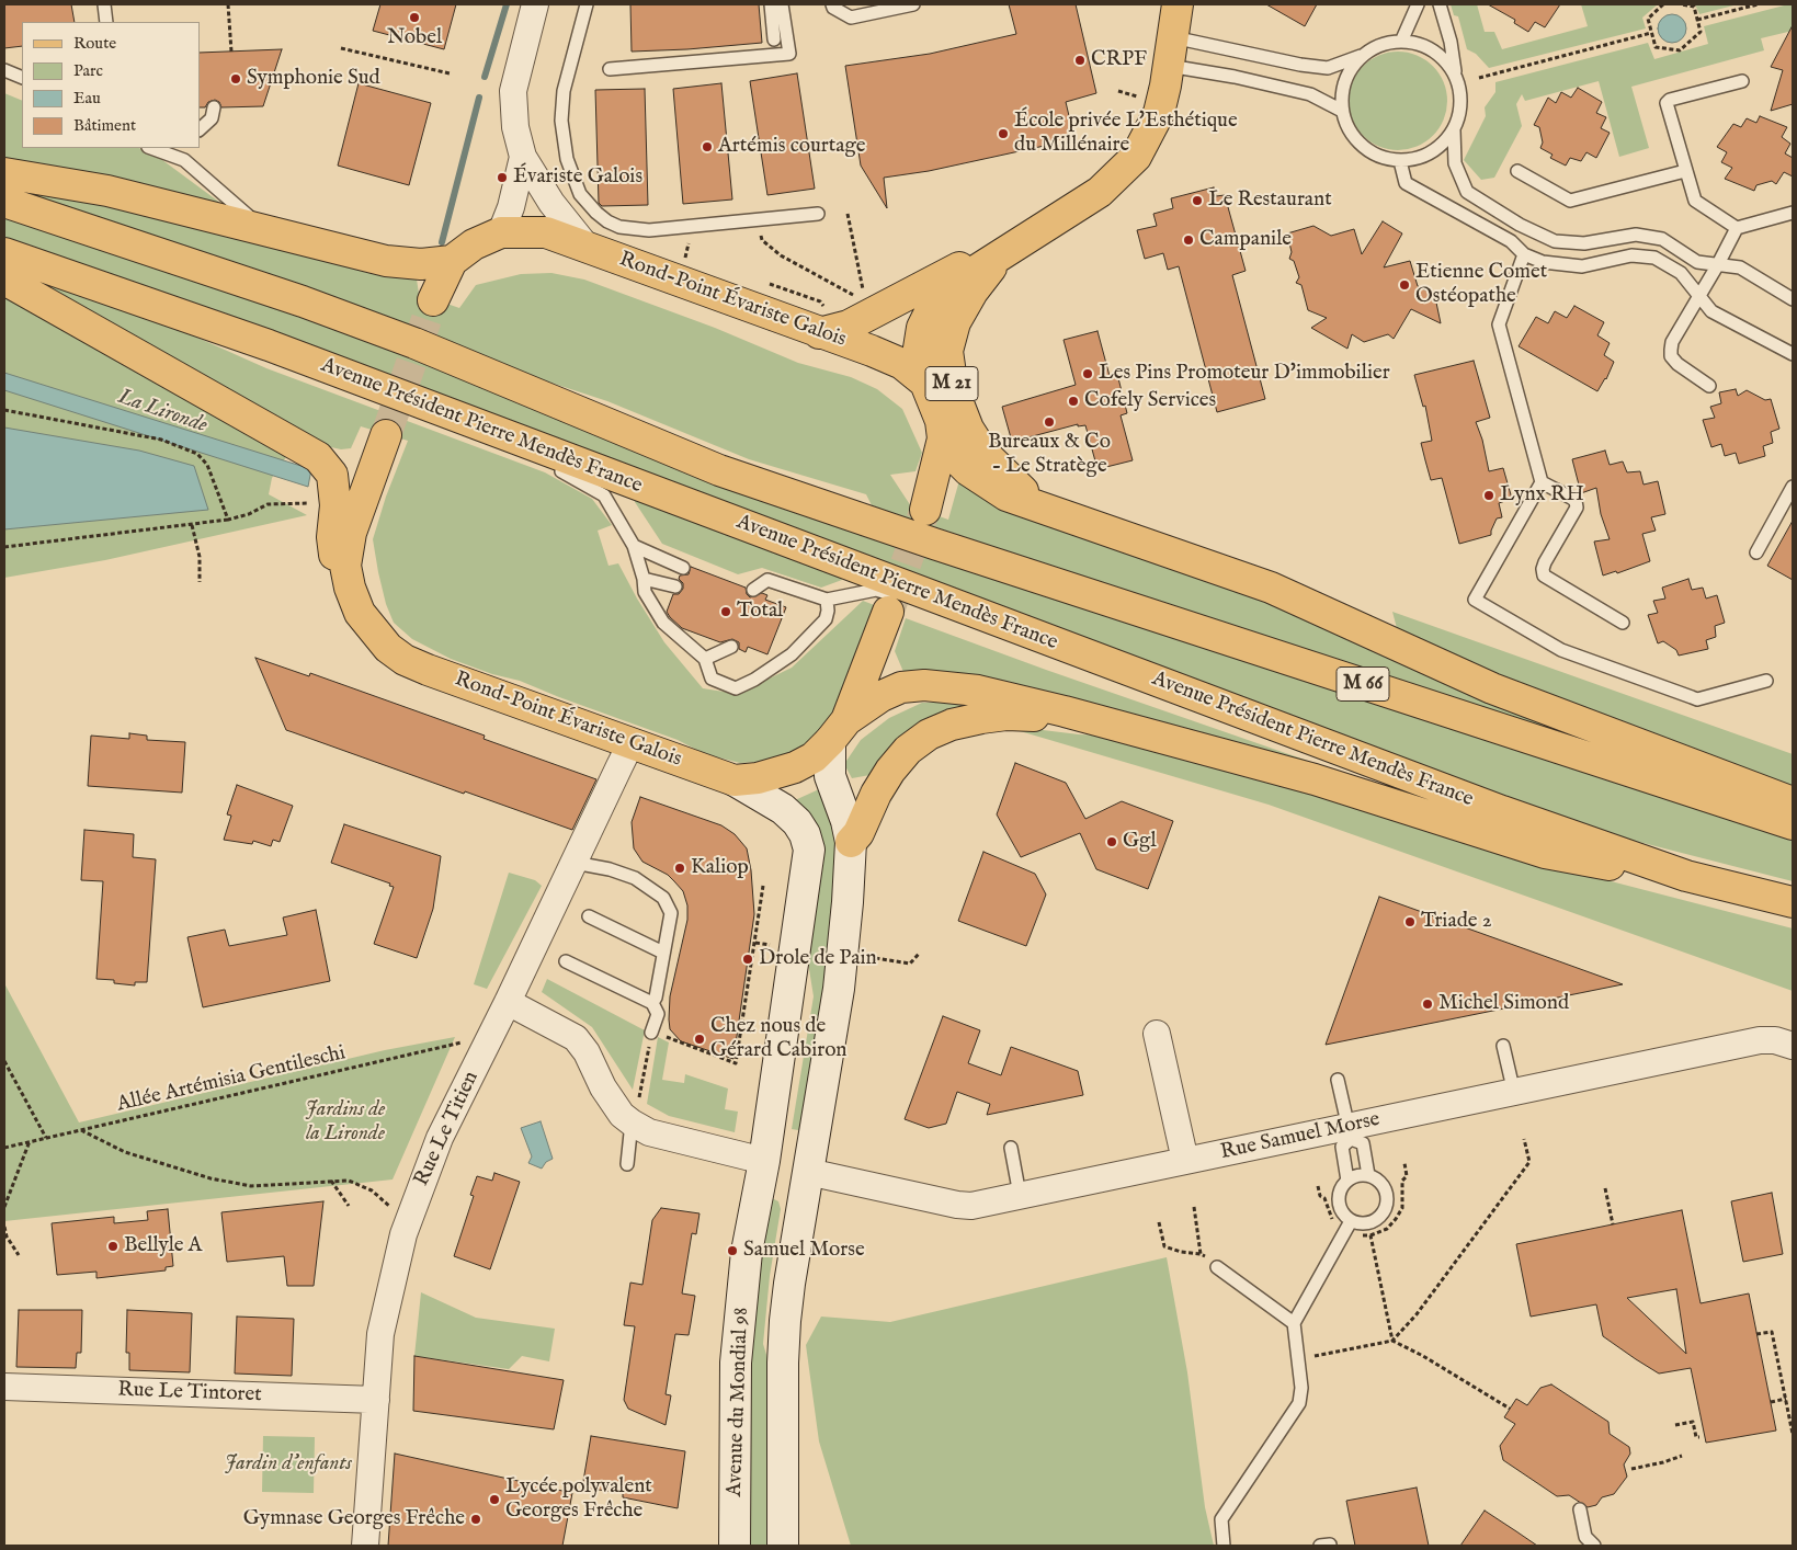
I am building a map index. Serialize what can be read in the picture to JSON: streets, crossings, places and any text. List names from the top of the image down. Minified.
{"streets":{"main road":["Rond-Point Évariste Galois","M 21","Avenue Président Pierre Mendès France","M 66","Avenue du Mondial 98"],"street":["Rue Le Titien","Rue Samuel Morse","Rue Le Tintoret"],"path":["Allée Artémisia Gentileschi"]},"crossings":[["Rond-Point Évariste Galois","M 21"],["Rond-Point Évariste Galois","M 66"],["Rond-Point Évariste Galois","Rue Le Titien"],["Rond-Point Évariste Galois","Avenue du Mondial 98"],["M 21","M 66"],["Rue Le Titien","Rue Le Tintoret"],["Rue Samuel Morse","Avenue du Mondial 98"]],"water":["La Lironde"],"parks":["Jardins de la Lironde","Jardin d'enfants"],"places":["Nobel","CRPF","Symphonie Sud","École privée L'Esthétique du Millénaire","Artémis courtage","Évariste Galois","Le Restaurant","Campanile","Etienne Comet Ostéopathe","Les Pins Promoteur D'immobilier","Cofely Services","Bureaux & Co - Le Stratège","Lynx RH","Total","Ggl","Kaliop","Triade 2","Drole de Pain","Michel Simond","Chez nous de Gérard Cabiron","Bellyle A","Samuel Morse","Lycée polyvalent Georges Frêche","Gymnase Georges Frêche"],"legend":["Route","Parc","Eau","Bâtiment"]}
